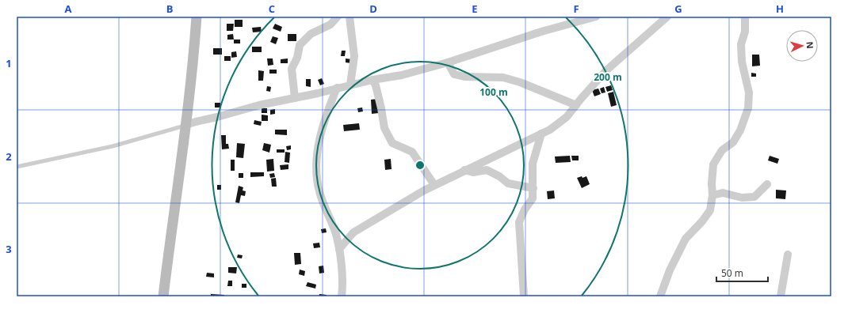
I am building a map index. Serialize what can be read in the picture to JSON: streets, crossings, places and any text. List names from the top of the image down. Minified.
{"scale_bar":"50 m","north":"right","grid":{"columns":["A","B","C","D","E","F","G","H"],"rows":["1","2","3"]},"rings":["200 m","100 m"]}
